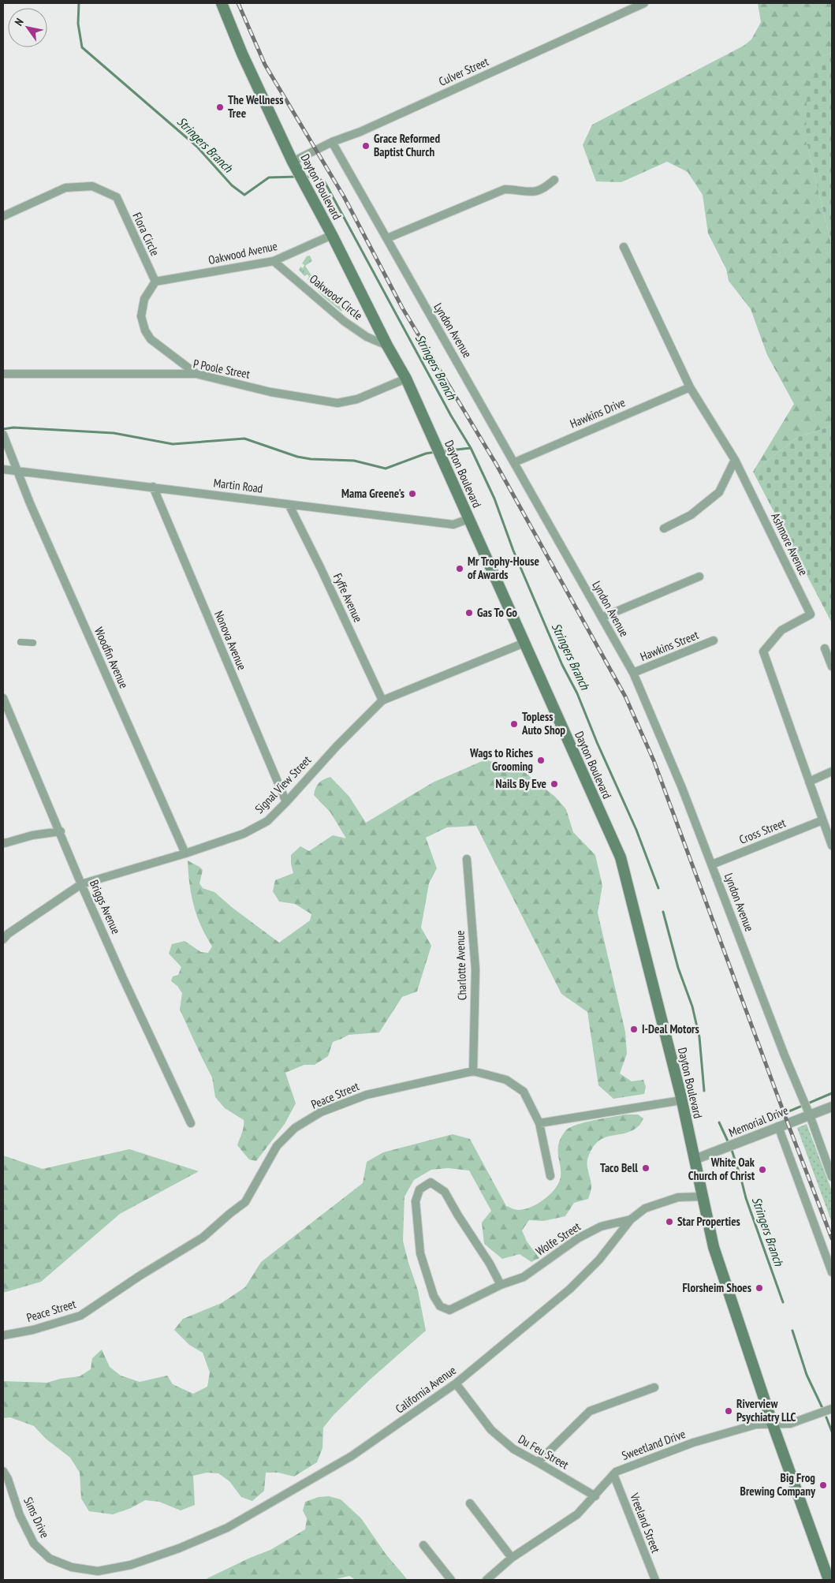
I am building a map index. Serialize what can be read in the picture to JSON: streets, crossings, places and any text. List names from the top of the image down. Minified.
{"streets":{"main road":["Dayton Boulevard"],"street":["Culver Street","Flora Circle","Oakwood Avenue","Oakwood Circle","Lyndon Avenue","P Poole Street","Hawkins Drive","Martin Road","Ashmore Avenue","Fyffe Avenue","Nonova Avenue","Hawkins Street","Woodfin Avenue","Signal View Street","Cross Street","Briggs Avenue","Charlotte Avenue","Peace Street","Memorial Drive","Wolfe Street","California Avenue","Sweetland Drive","Du Feu Street","Sims Drive","Vreeland Street"]},"crossings":[["Culver Street","Dayton Boulevard"],["Culver Street","Lyndon Avenue"],["Dayton Boulevard","Oakwood Avenue"],["Dayton Boulevard","Oakwood Circle"],["Dayton Boulevard","P Poole Street"],["Dayton Boulevard","Martin Road"],["Dayton Boulevard","Signal View Street"],["Dayton Boulevard","Memorial Drive"],["Dayton Boulevard","California Avenue"],["Dayton Boulevard","Sweetland Drive"],["Flora Circle","Oakwood Avenue"],["Oakwood Avenue","Oakwood Circle"],["Lyndon Avenue","Hawkins Drive"],["Lyndon Avenue","Hawkins Street"],["Lyndon Avenue","Cross Street"],["Lyndon Avenue","Memorial Drive"],["Hawkins Drive","Ashmore Avenue"],["Martin Road","Fyffe Avenue"],["Martin Road","Nonova Avenue"],["Martin Road","Woodfin Avenue"],["Ashmore Avenue","Cross Street"],["Fyffe Avenue","Signal View Street"],["Nonova Avenue","Signal View Street"],["Woodfin Avenue","Signal View Street"],["Signal View Street","Briggs Avenue"],["Charlotte Avenue","Peace Street"],["Wolfe Street","California Avenue"],["California Avenue","Du Feu Street"],["California Avenue","Sims Drive"],["Sweetland Drive","Du Feu Street"],["Sweetland Drive","Vreeland Street"]],"water":["Stringers Branch"],"places":["The Wellness Tree","Grace Reformed Baptist Church","Mama Greene's","Mr Trophy-House of Awards","Gas To Go","Topless Auto Shop","Wags to Riches Grooming","Nails By Eve","I-Deal Motors","Taco Bell","White Oak Church of Christ","Star Properties","Florsheim Shoes","Riverview Psychiatry LLC","Big Frog Brewing Company"],"north":"top left"}
